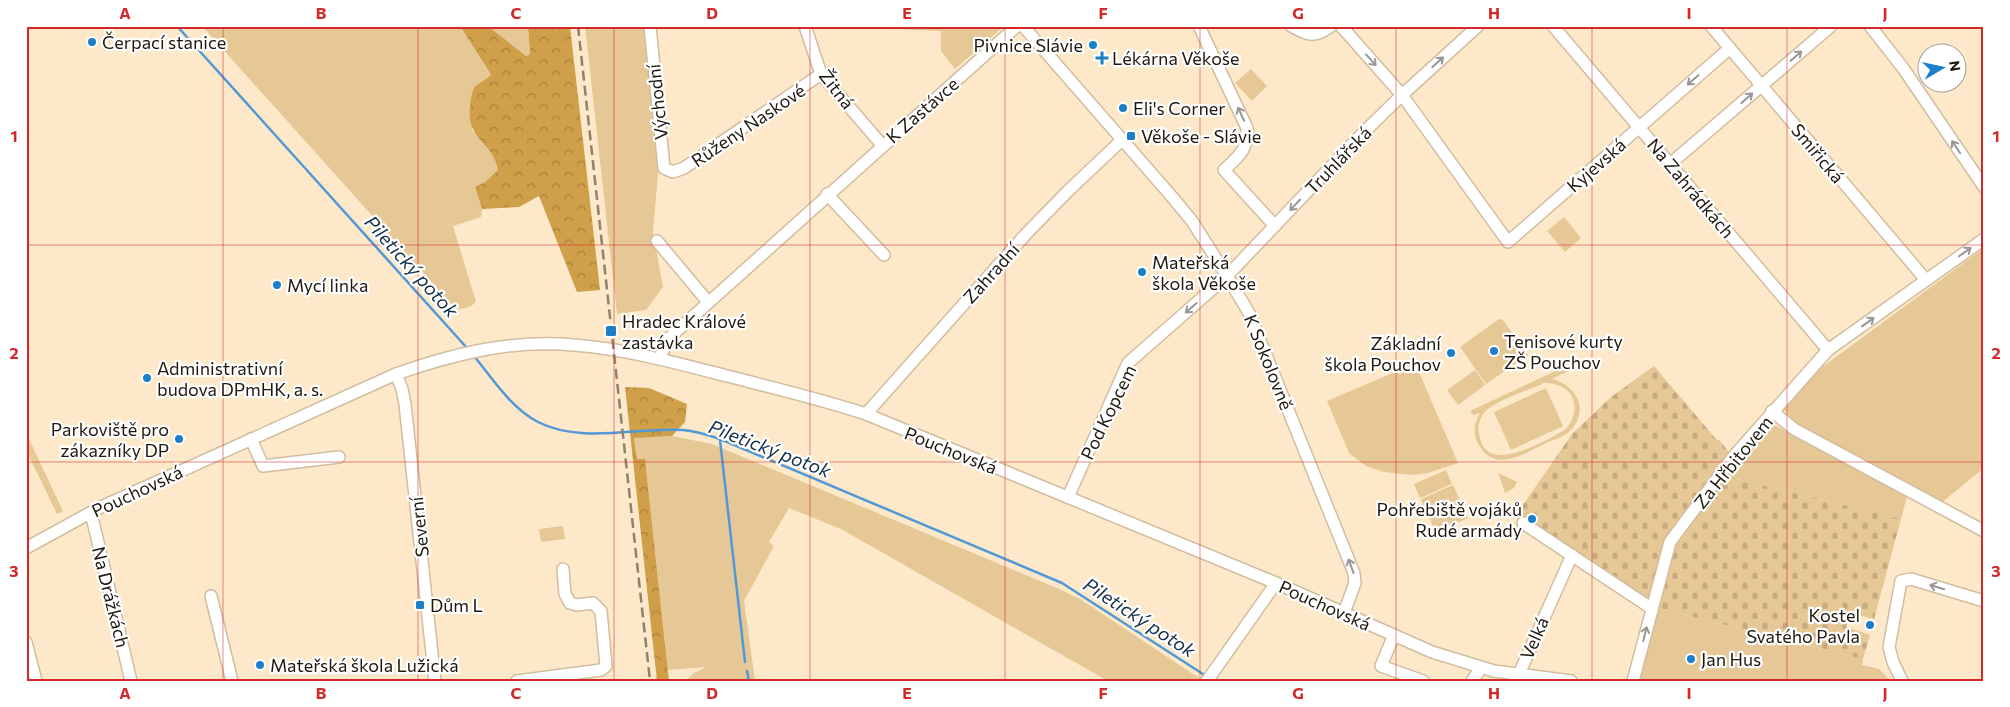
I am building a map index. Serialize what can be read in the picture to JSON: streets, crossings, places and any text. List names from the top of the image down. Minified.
{"streets":{"street":["Žitná","Východní","K Zastávce","Růženy Naskové","Smiřická","Truhlářská","Kyjevská","Na Zahrádkách","Zahradní","K Sokolovně","Pod Kopcem","Pouchovská","Za Hřbitovem","Severní","Na Drážkách","Velká"]},"crossings":[["Žitná","K Zastávce"],["Žitná","Růženy Naskové"],["Východní","Růženy Naskové"],["K Zastávce","Pouchovská"],["Smiřická","Kyjevská"],["Truhlářská","Kyjevská"],["Truhlářská","K Sokolovně"],["Truhlářská","Pod Kopcem"],["Kyjevská","Na Zahrádkách"],["Zahradní","K Sokolovně"],["Zahradní","Pouchovská"],["K Sokolovně","Pod Kopcem"],["K Sokolovně","Pouchovská"],["Pod Kopcem","Pouchovská"],["Pouchovská","Severní"],["Pouchovská","Na Drážkách"],["Pouchovská","Velká"]],"one_way":["Truhlářská","K Sokolovně","Pod Kopcem"],"water":["Piletický potok"],"places":{"other":["Čerpací stanice","Pivnice Slávie","Eli's Corner","Mateřská škola Věkoše","Mycí linka","Tenisové kurty ZŠ Pouchov","Základní škola Pouchov","Administrativní budova DPmHK, a. s.","Parkoviště pro zákazníky DP","Pohřebiště vojáků Rudé armády","Kostel Svatého Pavla","Jan Hus","Mateřská škola Lužická"],"health":["Lékárna Věkoše"],"transit":["Věkoše - Slávie","Hradec Králové zastávka","Dům L"]},"north":"right","grid":{"columns":["A","B","C","D","E","F","G","H","I","J"],"rows":["1","2","3"]}}
